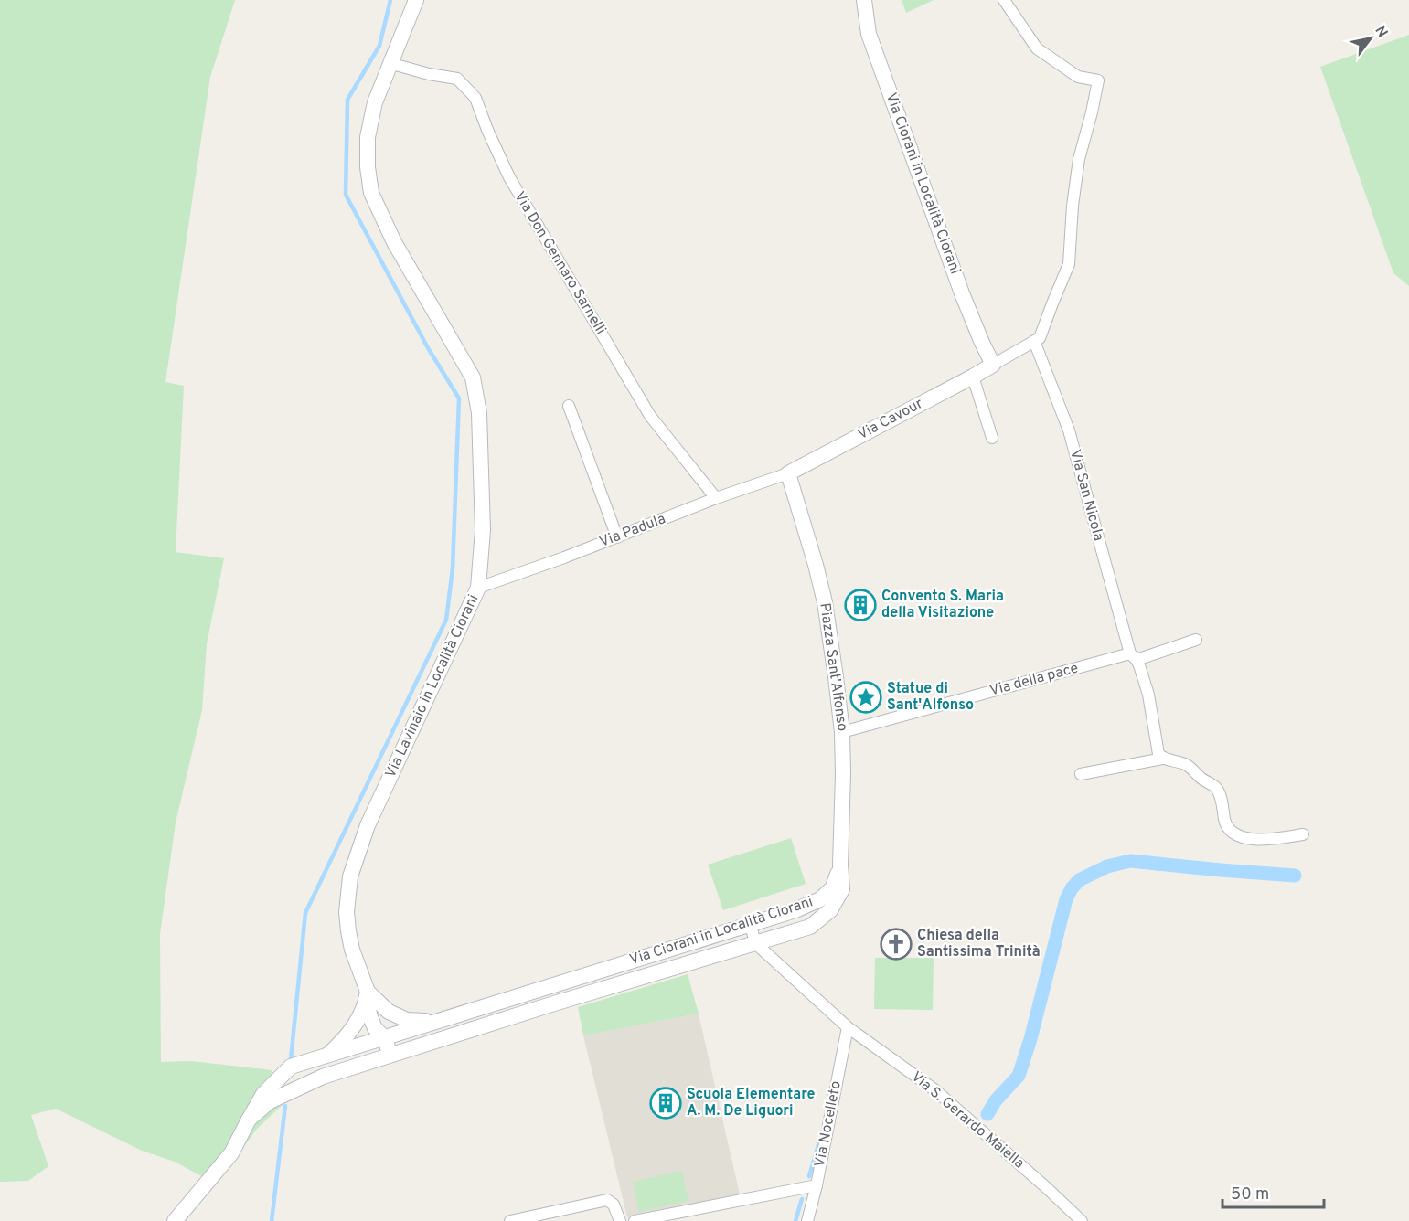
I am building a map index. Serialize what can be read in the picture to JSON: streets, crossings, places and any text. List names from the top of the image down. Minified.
{"streets":{"street":["Via Ciorani in Località Ciorani","Via Don Gennaro Sarnelli","Via Cavour","Via San Nicola","Via Padula","Piazza Sant'Alfonso","Via della pace","Via Lavinaio in Località Ciorani","Via S. Gerardo Maiella","Via Nocelleto"]},"crossings":[["Via Ciorani in Località Ciorani","Via Cavour"],["Via Ciorani in Località Ciorani","Piazza Sant'Alfonso"],["Via Ciorani in Località Ciorani","Via Lavinaio in Località Ciorani"],["Via Ciorani in Località Ciorani","Via S. Gerardo Maiella"],["Via Don Gennaro Sarnelli","Via Padula"],["Via Don Gennaro Sarnelli","Via Lavinaio in Località Ciorani"],["Via Cavour","Via Padula"],["Via Cavour","Piazza Sant'Alfonso"],["Via San Nicola","Via della pace"],["Via Padula","Piazza Sant'Alfonso"],["Via Padula","Via Lavinaio in Località Ciorani"],["Piazza Sant'Alfonso","Via della pace"],["Via S. Gerardo Maiella","Via Nocelleto"]],"places":{"building":["Convento S. Maria della Visitazione","Scuola Elementare A. M. De Liguori"],"place":["Statue di Sant'Alfonso"],"church":["Chiesa della Santissima Trinità"]},"scale_bar":"50 m","north":"top right"}
